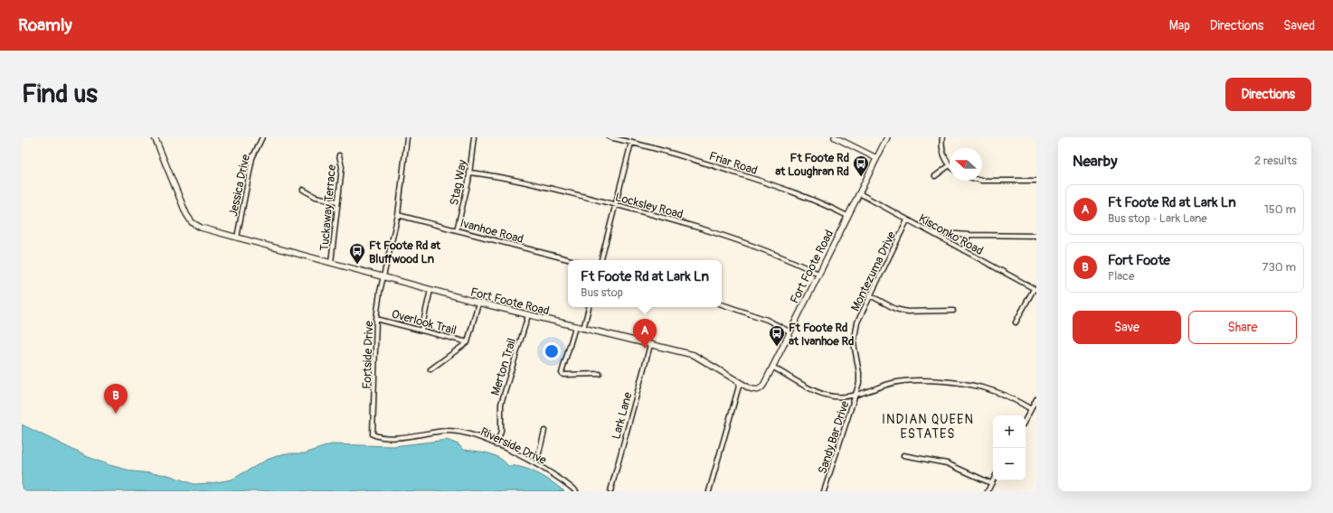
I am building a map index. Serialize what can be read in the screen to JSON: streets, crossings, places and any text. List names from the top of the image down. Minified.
{"streets":{"street":["Friar Road","Stag Way","Jessica Drive","Locksley Road","Tuckaway Terrace","Ivanhoe Road","Kisconko Road","Fort Foote Road","Montezuma Drive","Overlook Trail","Fortside Drive","Merton Trail","Lark Lane","Sandy Bar Drive","Riverside Drive"]},"crossings":[["Friar Road","Fort Foote Road"],["Stag Way","Locksley Road"],["Stag Way","Ivanhoe Road"],["Jessica Drive","Fort Foote Road"],["Locksley Road","Fort Foote Road"],["Tuckaway Terrace","Fort Foote Road"],["Ivanhoe Road","Fortside Drive"],["Kisconko Road","Fort Foote Road"],["Kisconko Road","Montezuma Drive"],["Fort Foote Road","Fortside Drive"],["Fort Foote Road","Merton Trail"],["Fort Foote Road","Lark Lane"],["Fort Foote Road","Sandy Bar Drive"],["Montezuma Drive","Sandy Bar Drive"],["Overlook Trail","Fortside Drive"],["Fortside Drive","Riverside Drive"],["Merton Trail","Riverside Drive"]],"districts":["INDIAN QUEEN ESTATES"],"places":{"bus stop":["Ft Foote Rd at Loughran Rd","Ft Foote Rd at Bluffwood Ln","Ft Foote Rd at Ivanhoe Rd"]},"north":"left","page":{"header":"Roamly","nav":["Map","Directions","Saved"],"buttons":["Directions",["Save","Share"]],"title":"Find us","heading":["Nearby","2 results"],"list":[{"mark":"A","name":"Ft Foote Rd at Lark Ln","note":"Bus stop · Lark Lane","value":"150 m"},{"mark":"B","name":"Fort Foote","note":"Place","value":"730 m"}],"popup":["Ft Foote Rd at Lark Ln","Bus stop"],"pins":["A","B"],"map_buttons":["+","−"]}}
